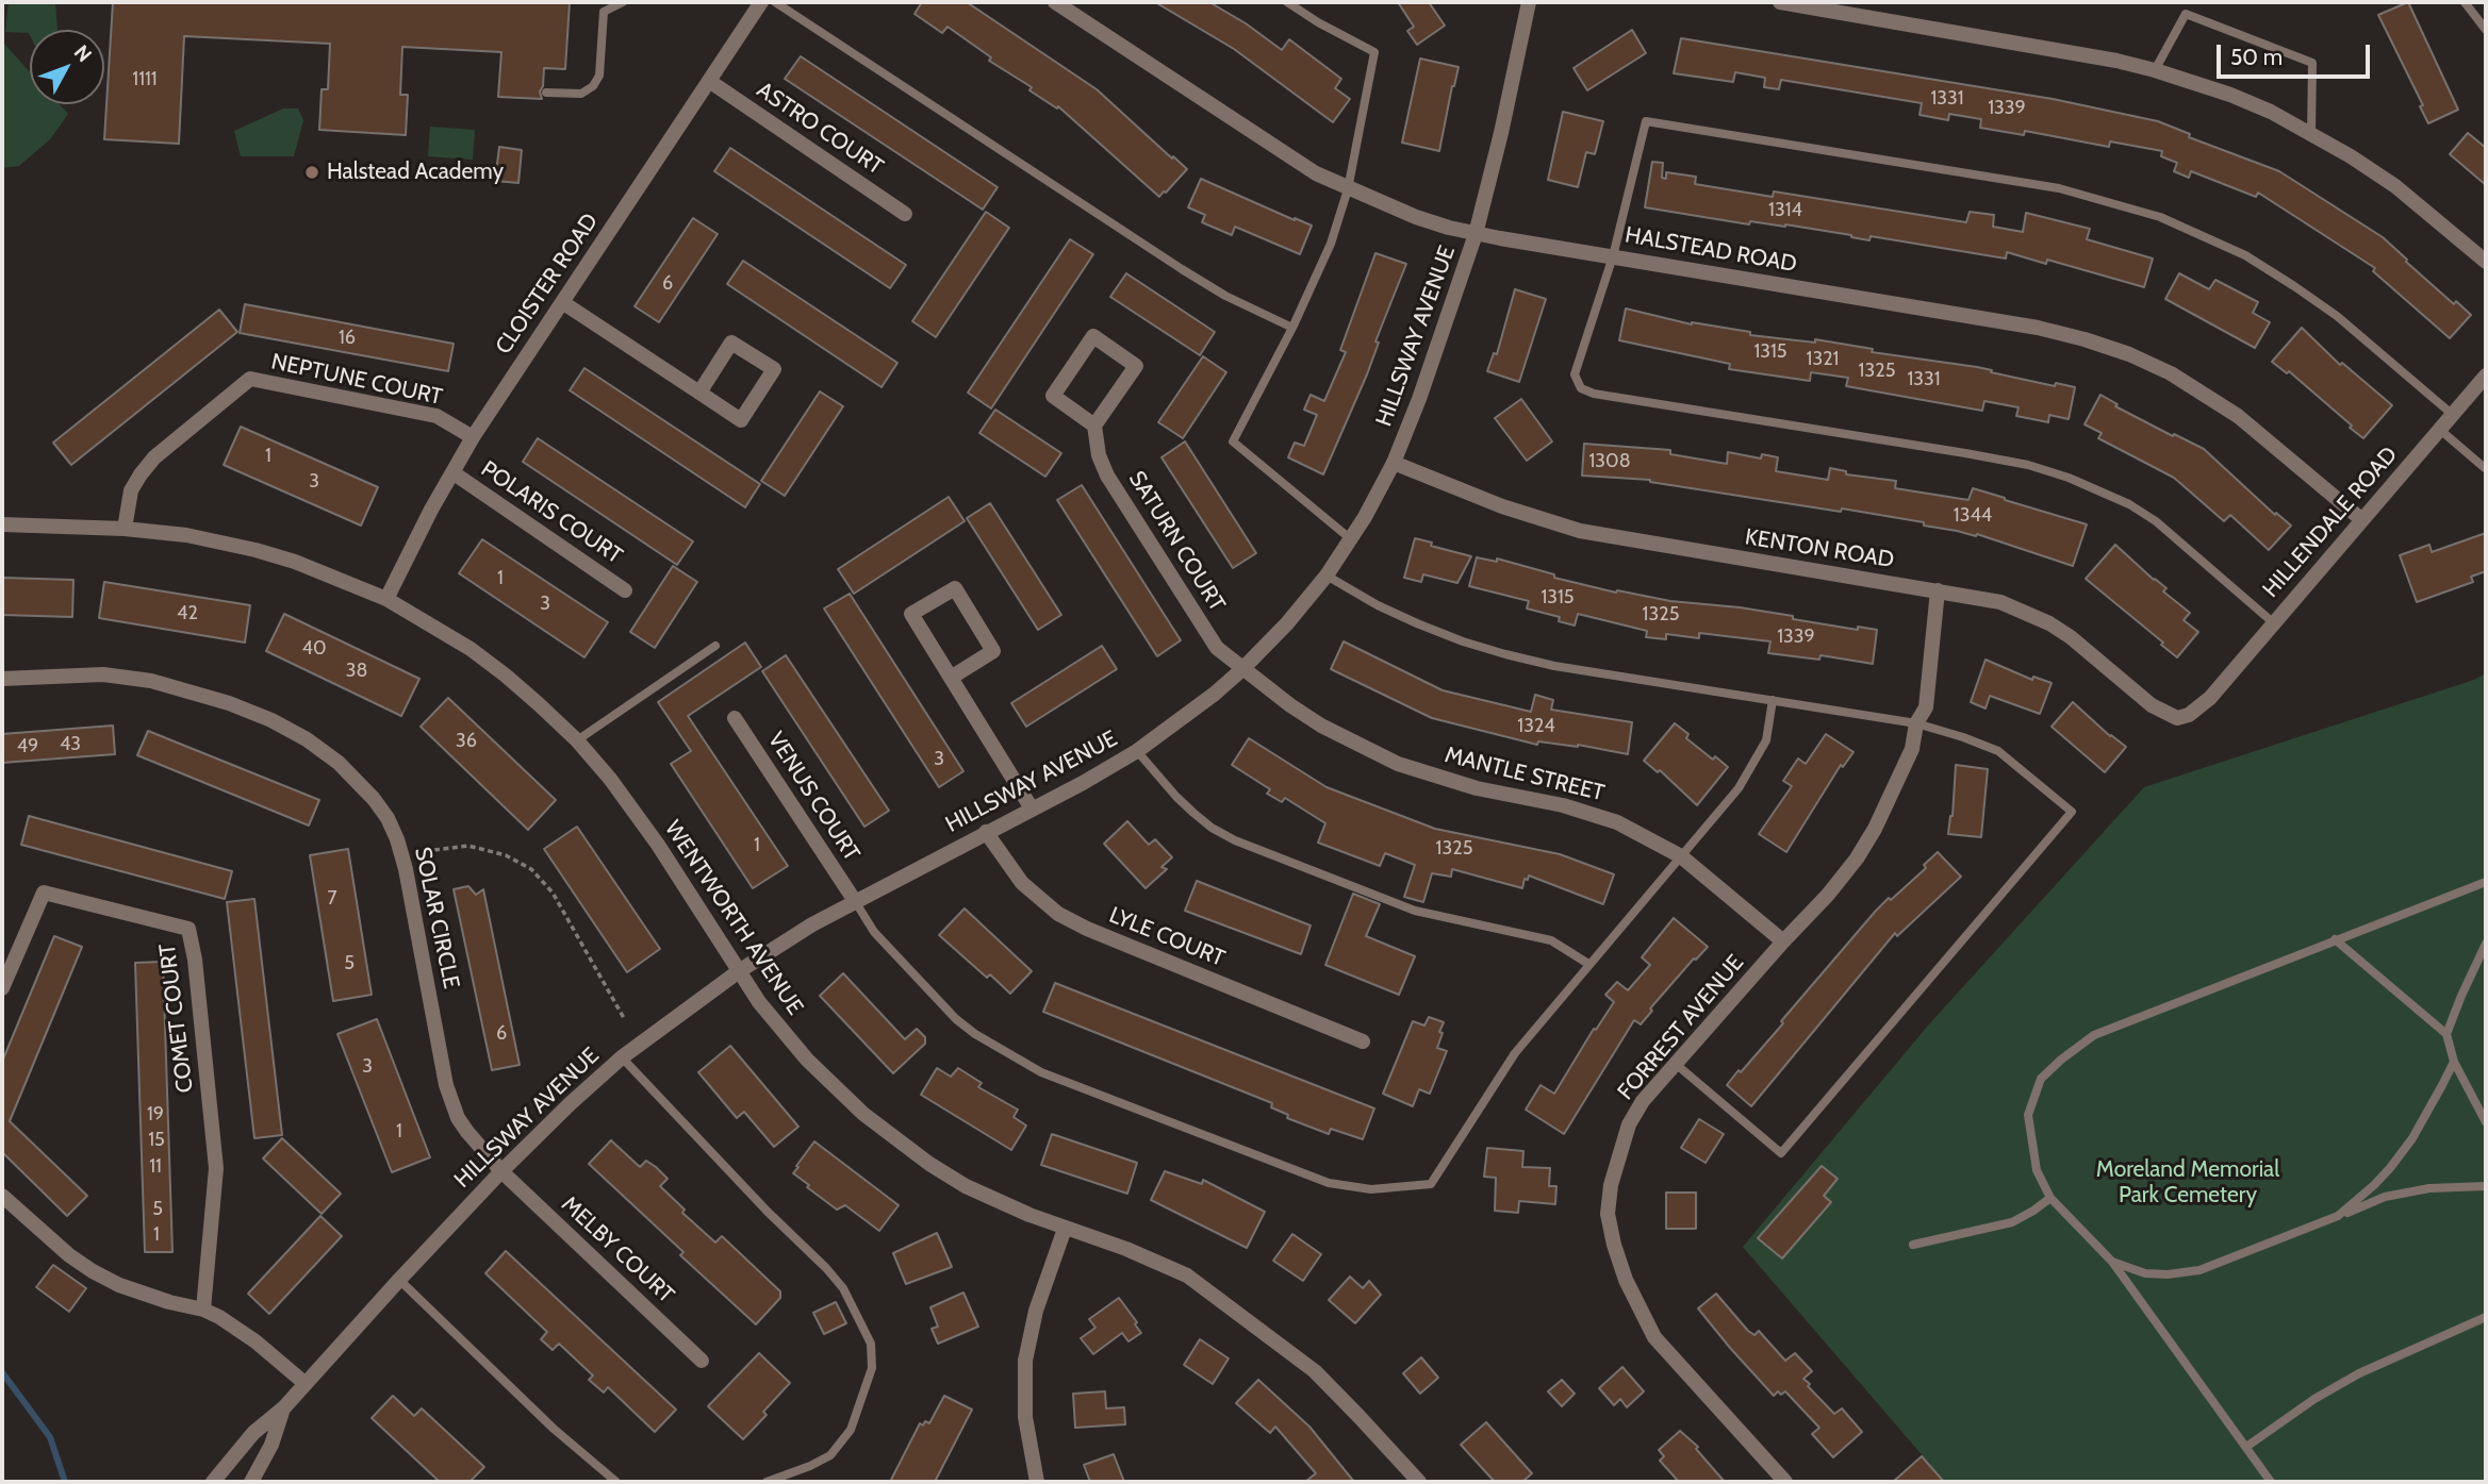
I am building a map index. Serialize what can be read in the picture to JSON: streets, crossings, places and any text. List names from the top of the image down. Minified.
{"streets":{"street":["ASTRO COURT","HALSTEAD ROAD","CLOISTER ROAD","HILLSWAY AVENUE","NEPTUNE COURT","POLARIS COURT","HILLENDALE ROAD","SATURN COURT","KENTON ROAD","MANTLE STREET","VENUS COURT","SOLAR CIRCLE","WENTWORTH AVENUE","LYLE COURT","COMET COURT","FORREST AVENUE","MELBY COURT"]},"crossings":[["ASTRO COURT","CLOISTER ROAD"],["HALSTEAD ROAD","HILLSWAY AVENUE"],["HALSTEAD ROAD","HILLENDALE ROAD"],["CLOISTER ROAD","NEPTUNE COURT"],["CLOISTER ROAD","POLARIS COURT"],["CLOISTER ROAD","WENTWORTH AVENUE"],["HILLSWAY AVENUE","SATURN COURT"],["HILLSWAY AVENUE","KENTON ROAD"],["HILLSWAY AVENUE","MANTLE STREET"],["HILLSWAY AVENUE","VENUS COURT"],["HILLSWAY AVENUE","SOLAR CIRCLE"],["HILLSWAY AVENUE","WENTWORTH AVENUE"],["HILLSWAY AVENUE","LYLE COURT"],["HILLSWAY AVENUE","MELBY COURT"],["NEPTUNE COURT","WENTWORTH AVENUE"],["HILLENDALE ROAD","KENTON ROAD"],["SATURN COURT","MANTLE STREET"],["KENTON ROAD","FORREST AVENUE"],["MANTLE STREET","FORREST AVENUE"],["SOLAR CIRCLE","MELBY COURT"]],"parks":["Moreland Memorial Park Cemetery"],"places":["Halstead Academy"],"house_numbers":["1111","1331","1339","1314","6","16","1315","1321","1325","1331","1","1308","3","1344","1","1315","3","42","1325","1339","40","38","1324","36","43","49","3","1","1325","7","5","6","3","19","1","15","11","5","1"],"scale_bar":"50 m","north":"top right"}
